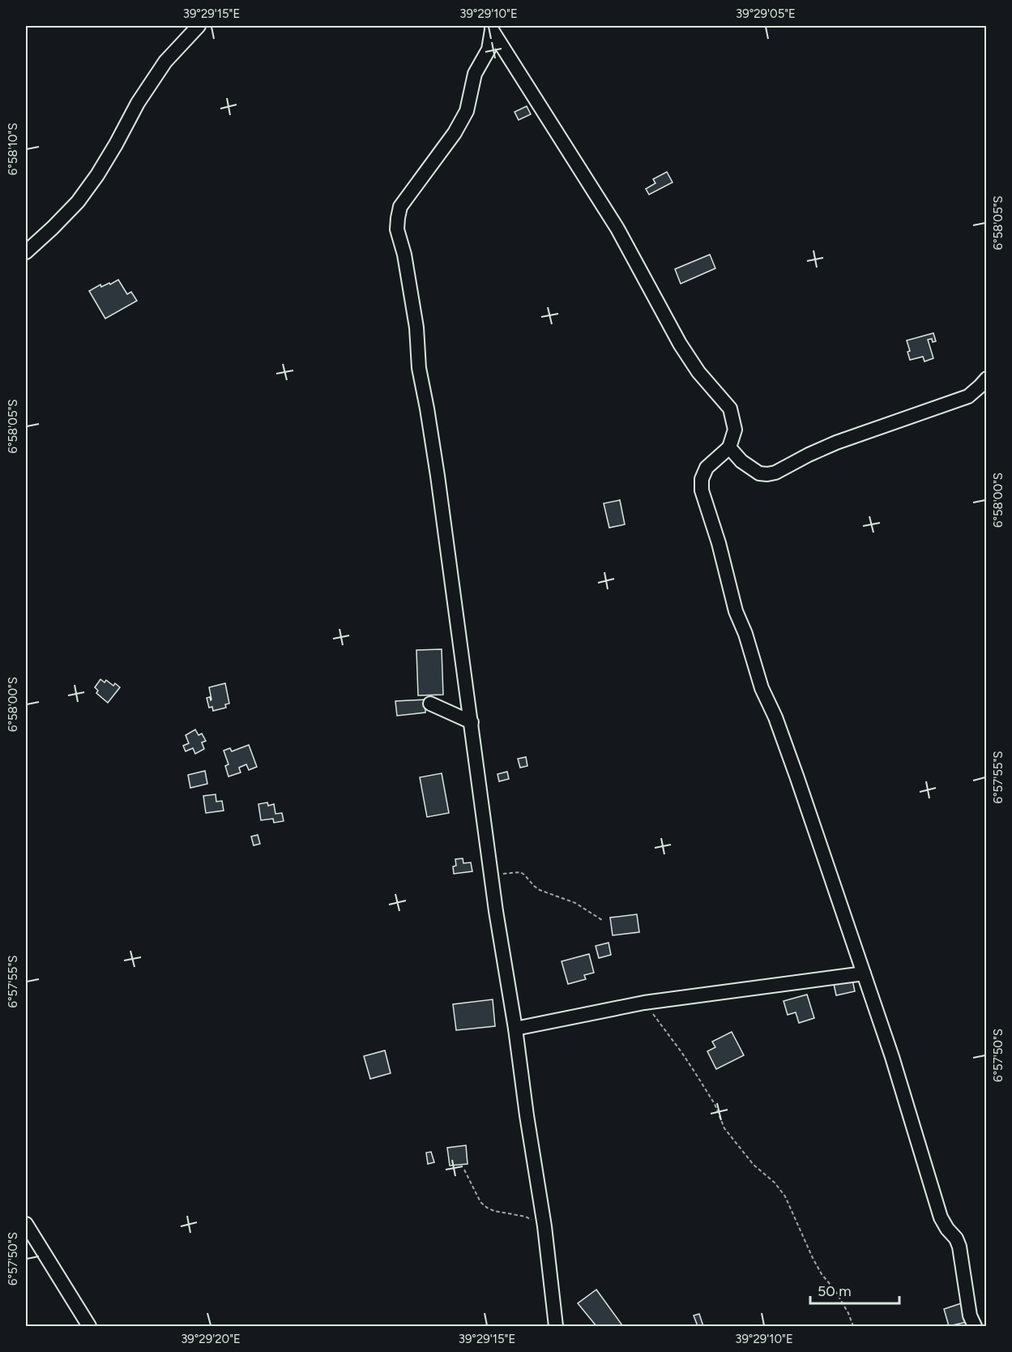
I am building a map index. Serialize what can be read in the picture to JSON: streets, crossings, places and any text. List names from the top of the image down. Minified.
{"scale_bar":"50 m","coordinates":["39°29'15\"E","39°29'10\"E","39°29'05\"E","6°58'10\"S","6°58'05\"S","6°58'00\"S","6°57'55\"S","6°57'50\"S","39°29'20\"E"]}
